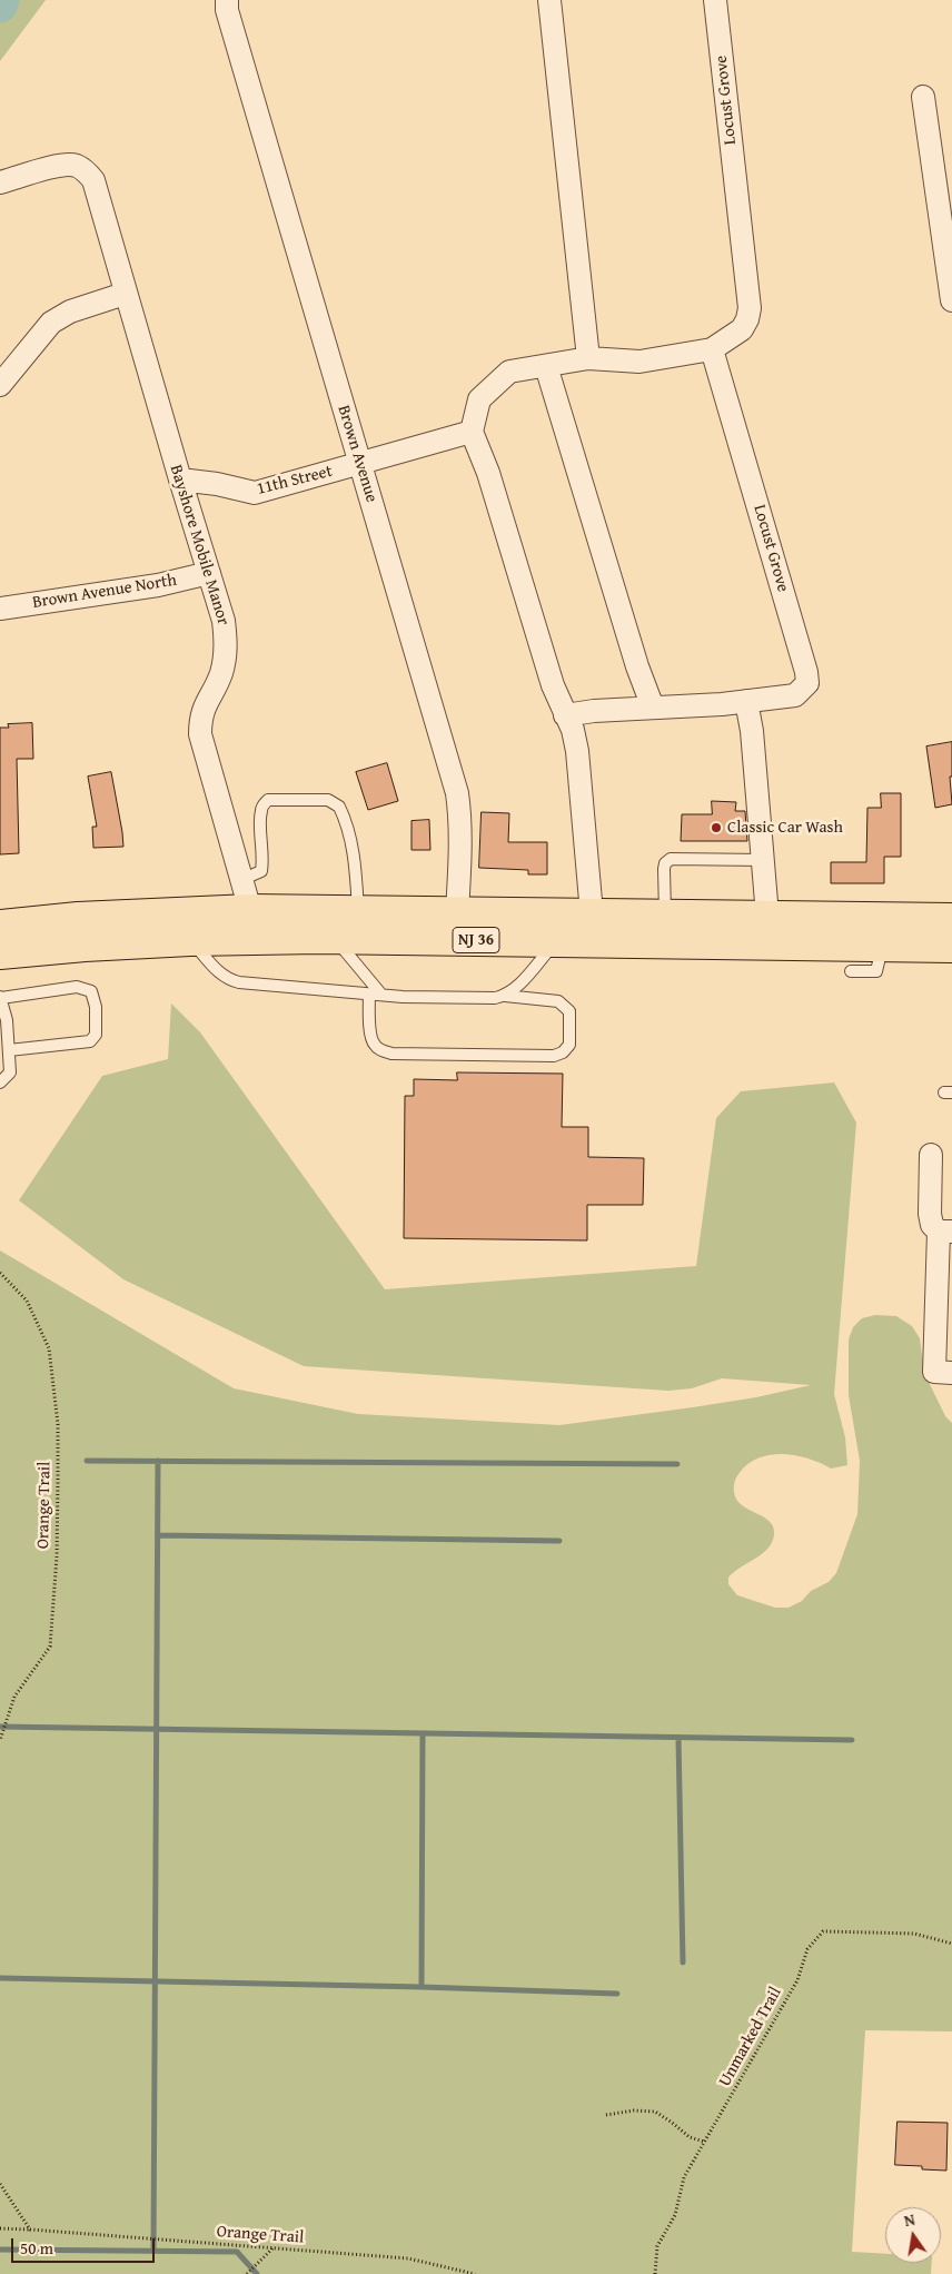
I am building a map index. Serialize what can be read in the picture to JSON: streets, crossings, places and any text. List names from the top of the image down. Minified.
{"streets":{"highway":["NJ 36"],"street":["Locust Grove","Brown Avenue","11th Street","Bayshore Mobile Manor","Brown Avenue North"],"path":["Orange Trail","Unmarked Trail"]},"crossings":[["Locust Grove","11th Street"],["Brown Avenue","11th Street"],["Brown Avenue","NJ 36"],["11th Street","Bayshore Mobile Manor"],["Bayshore Mobile Manor","Brown Avenue North"],["Bayshore Mobile Manor","NJ 36"]],"places":["Classic Car Wash"],"scale_bar":"50 m","north":"top"}
